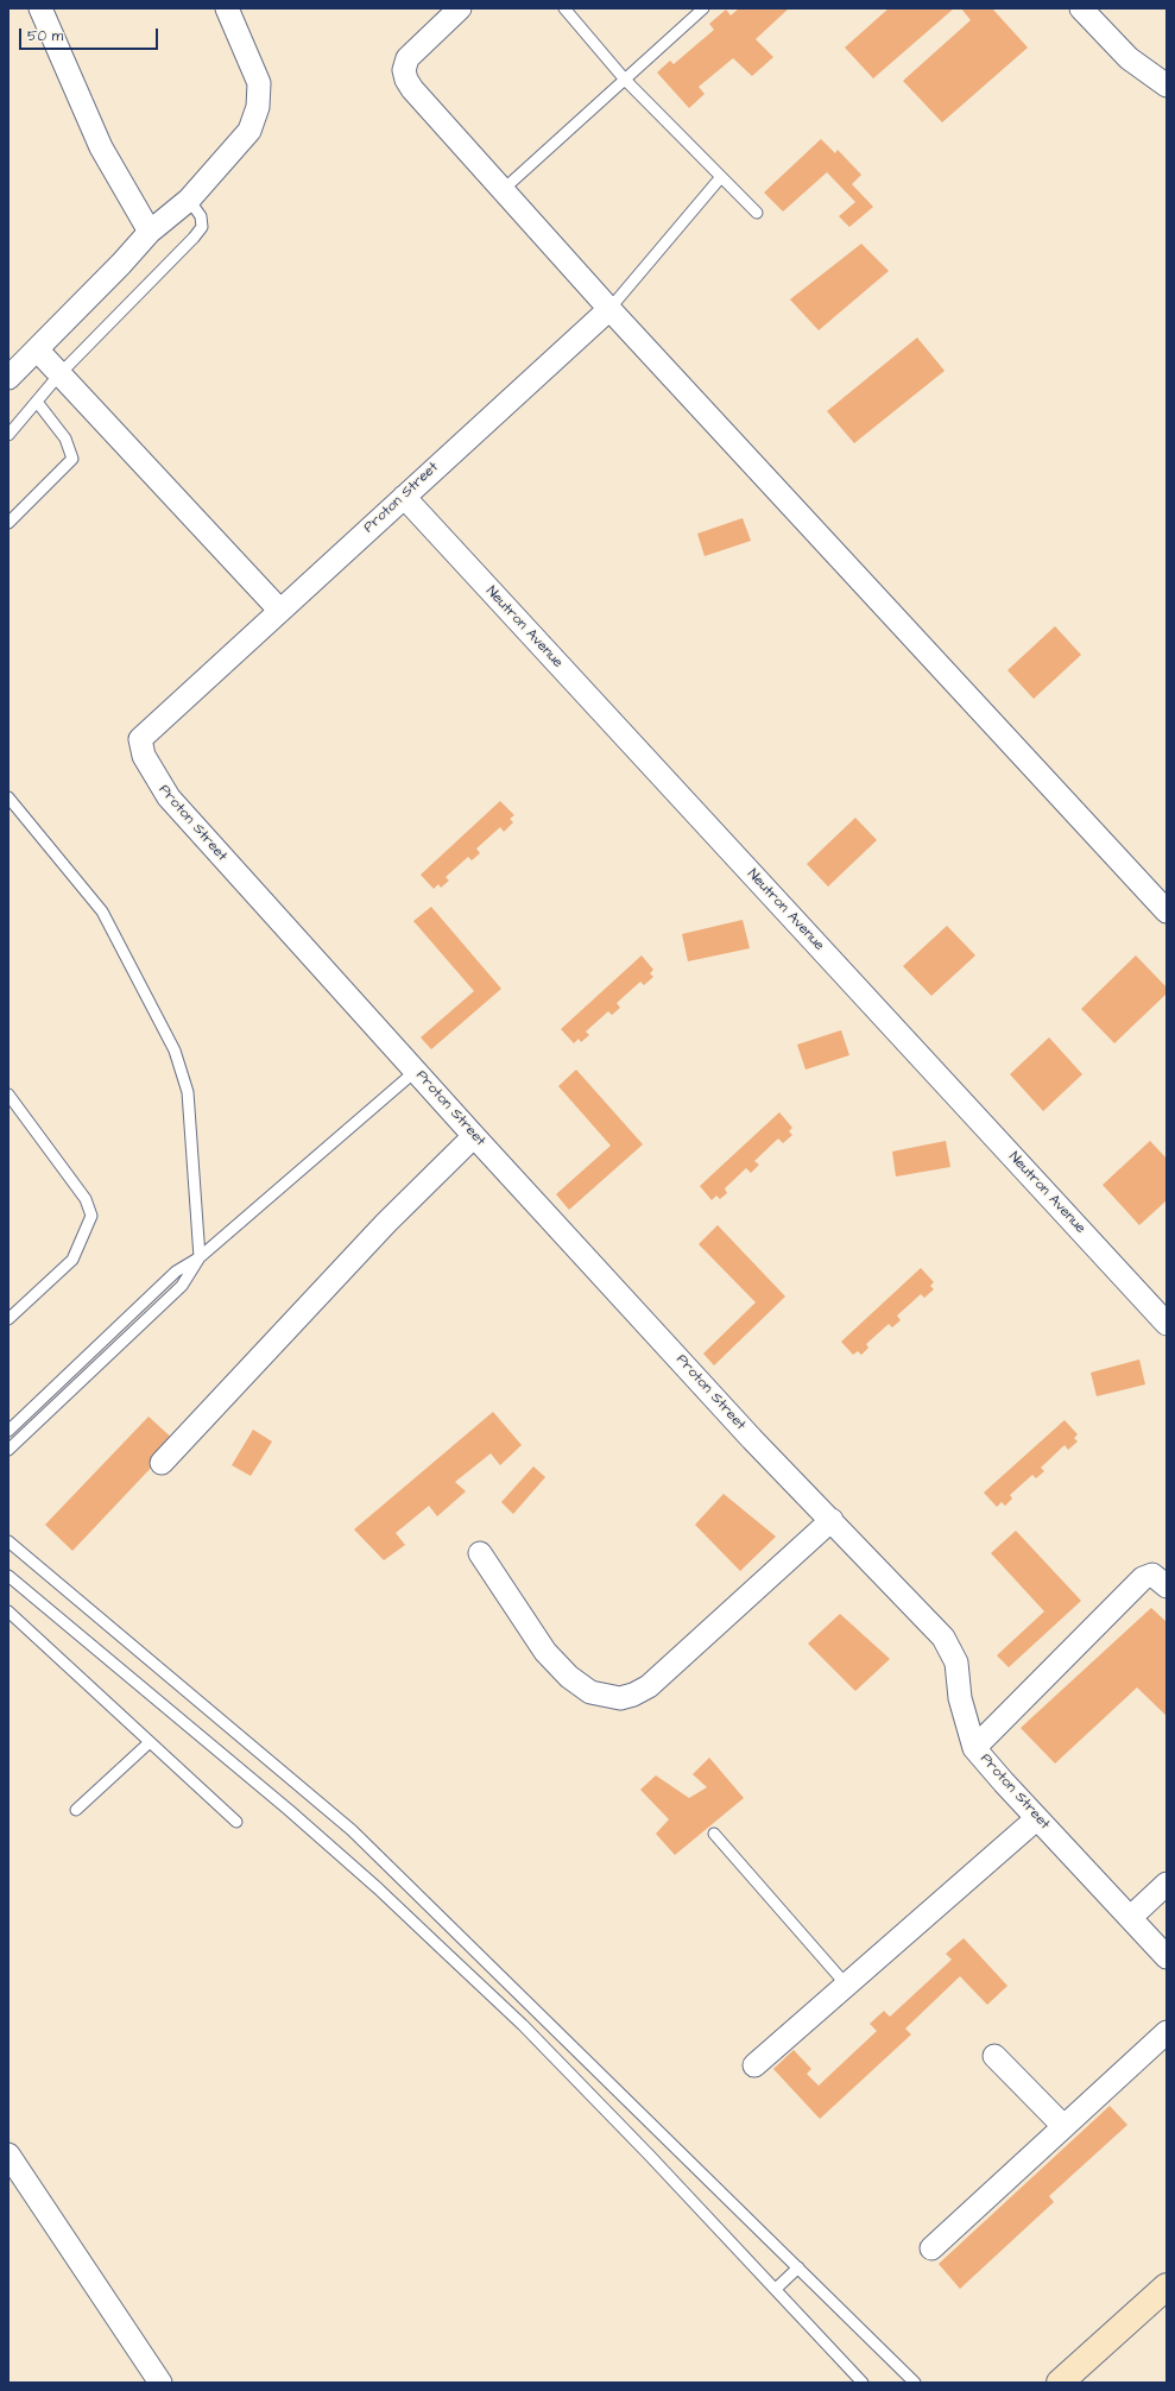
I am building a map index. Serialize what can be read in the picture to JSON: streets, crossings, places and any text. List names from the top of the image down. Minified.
{"streets":{"street":["Proton Street","Neutron Avenue"]},"crossings":[["Proton Street","Neutron Avenue"]],"scale_bar":"50 m"}
